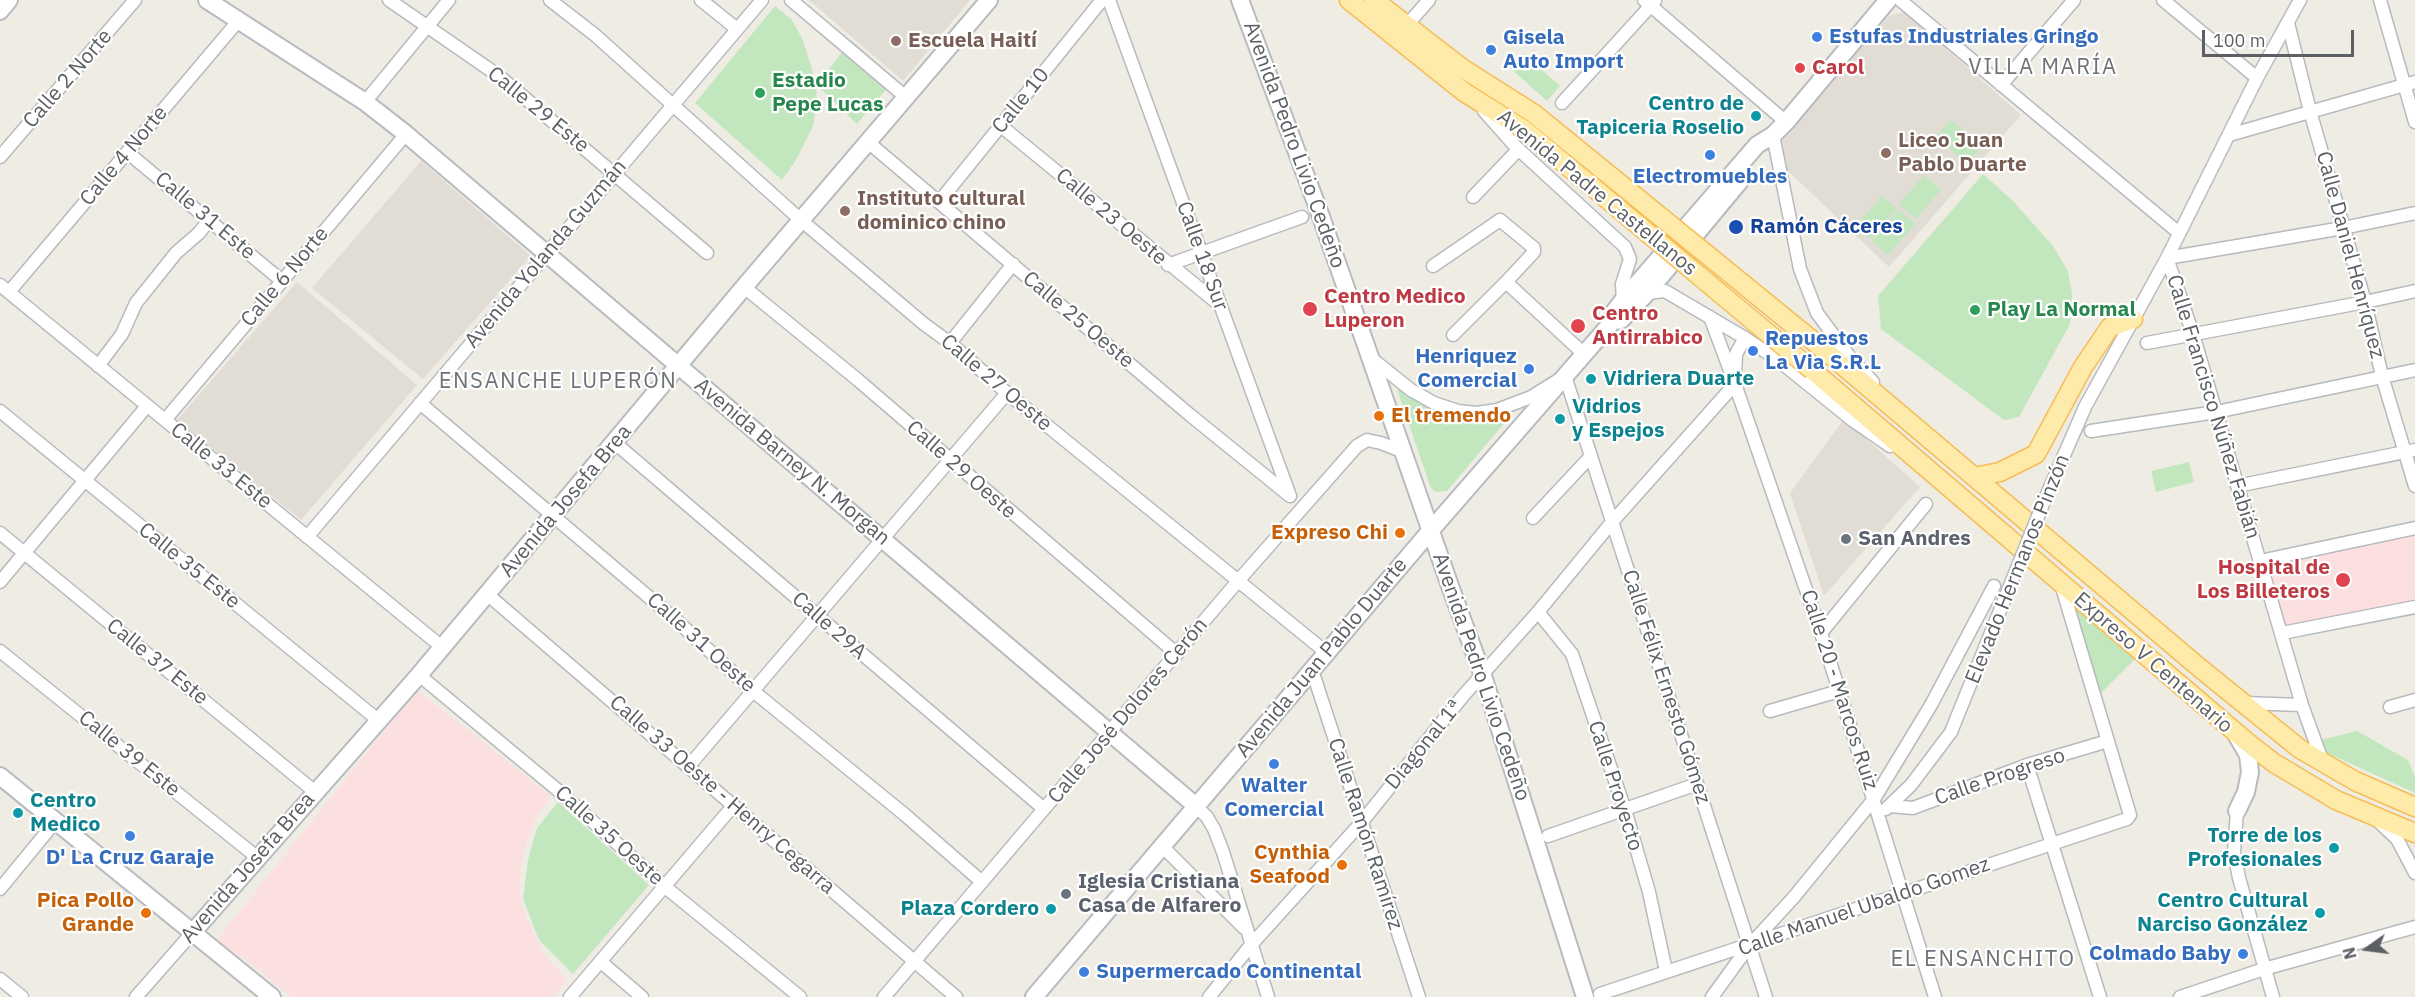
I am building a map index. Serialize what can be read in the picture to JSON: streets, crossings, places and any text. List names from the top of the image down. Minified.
{"streets":{"main road":["Avenida Pedro Livio Cedeño","Avenida Padre Castellanos","Avenida Barney N. Morgan","Avenida Josefa Brea","Avenida Juan Pablo Duarte","Expreso V Centenario"],"street":["Calle 2 Norte","Calle 10","Calle 29 Este","Calle 4 Norte","Calle 31 Este","Calle 23 Oeste","Avenida Yolanda Guzmán","Calle Daniel Henríquez","Calle 18 Sur","Calle 6 Norte","Calle 25 Oeste","Calle 27 Oeste","Calle Francisco Núñez Fabián","Calle 33 Este","Calle 29 Oeste","Calle 35 Este","Elevado Hermanos Pinzón","Calle 29A","Calle 31 Oeste","Calle 37 Este","Calle Félix Ernesto Gómez","Calle 20 - Marcos Ruiz","Calle José Dolores Cerón","Diagonal 1ª","Calle 39 Este","Calle Progreso","Calle Proyecto","Calle 33 Oeste - Henry Cegarra","Calle Ramón Ramírez","Calle 35 Oeste","Calle Manuel Ubaldo Gomez"]},"crossings":[["Calle 10","Calle 23 Oeste"],["Calle 10","Calle 25 Oeste"],["Calle 29 Este","Avenida Yolanda Guzmán"],["Avenida Pedro Livio Cedeño","Avenida Juan Pablo Duarte"],["Avenida Pedro Livio Cedeño","Calle José Dolores Cerón"],["Avenida Pedro Livio Cedeño","Diagonal 1ª"],["Avenida Pedro Livio Cedeño","Calle Manuel Ubaldo Gomez"],["Calle 4 Norte","Calle 31 Este"],["Calle 4 Norte","Avenida Barney N. Morgan"],["Calle 4 Norte","Calle 33 Este"],["Avenida Padre Castellanos","Expreso V Centenario"],["Calle 31 Este","Calle 6 Norte"],["Calle 23 Oeste","Calle 18 Sur"],["Avenida Yolanda Guzmán","Calle 27 Oeste"],["Avenida Yolanda Guzmán","Avenida Barney N. Morgan"],["Avenida Yolanda Guzmán","Calle 33 Este"],["Avenida Yolanda Guzmán","Calle 31 Oeste"],["Calle Daniel Henríquez","Elevado Hermanos Pinzón"],["Calle 18 Sur","Calle 25 Oeste"],["Calle 18 Sur","Calle José Dolores Cerón"],["Calle 6 Norte","Avenida Barney N. Morgan"],["Calle 6 Norte","Calle 33 Este"],["Calle 25 Oeste","Avenida Josefa Brea"],["Calle 27 Oeste","Avenida Josefa Brea"],["Calle 27 Oeste","Avenida Juan Pablo Duarte"],["Calle 27 Oeste","Calle José Dolores Cerón"],["Calle Francisco Núñez Fabián","Elevado Hermanos Pinzón"],["Calle Francisco Núñez Fabián","Expreso V Centenario"],["Avenida Barney N. Morgan","Avenida Josefa Brea"],["Avenida Barney N. Morgan","Avenida Juan Pablo Duarte"],["Avenida Barney N. Morgan","Calle José Dolores Cerón"],["Calle 33 Este","Avenida Josefa Brea"],["Calle 29 Oeste","Avenida Josefa Brea"],["Calle 29 Oeste","Calle José Dolores Cerón"],["Avenida Josefa Brea","Calle 35 Este"],["Avenida Josefa Brea","Calle 29A"],["Avenida Josefa Brea","Calle 31 Oeste"],["Avenida Josefa Brea","Calle 37 Este"],["Avenida Josefa Brea","Calle 39 Este"],["Avenida Josefa Brea","Calle 33 Oeste - Henry Cegarra"],["Avenida Josefa Brea","Calle 35 Oeste"],["Elevado Hermanos Pinzón","Calle 20 - Marcos Ruiz"],["Elevado Hermanos Pinzón","Calle Progreso"],["Calle 29A","Calle José Dolores Cerón"],["Calle 31 Oeste","Calle José Dolores Cerón"],["Avenida Juan Pablo Duarte","Expreso V Centenario"],["Avenida Juan Pablo Duarte","Calle Félix Ernesto Gómez"],["Avenida Juan Pablo Duarte","Calle Ramón Ramírez"],["Expreso V Centenario","Calle 20 - Marcos Ruiz"],["Calle Félix Ernesto Gómez","Diagonal 1ª"],["Calle Félix Ernesto Gómez","Calle Manuel Ubaldo Gomez"],["Calle 20 - Marcos Ruiz","Diagonal 1ª"],["Calle 20 - Marcos Ruiz","Calle Manuel Ubaldo Gomez"],["Calle José Dolores Cerón","Calle 33 Oeste - Henry Cegarra"],["Diagonal 1ª","Calle Proyecto"],["Diagonal 1ª","Calle Ramón Ramírez"],["Calle Progreso","Calle Manuel Ubaldo Gomez"],["Calle Proyecto","Calle Manuel Ubaldo Gomez"]],"districts":["VILLA MARÍA","ENSANCHE LUPERÓN","EL ENSANCHITO"],"places":["Estufas Industriales Gringo","Escuela Haití","Gisela Auto Import","Carol","Estadio Pepe Lucas","Centro de Tapiceria Roselio","Liceo Juan Pablo Duarte","Electromuebles","Instituto cultural dominico chino","Ramón Cáceres","Centro Medico Luperon","Play La Normal","Centro Antirrabico","Repuestos La Via S.R.L","Henriquez Comercial","Vidriera Duarte","El tremendo","Vidrios y Espejos","Expreso Chi","San Andres","Hospital de Los Billeteros","Walter Comercial","Centro Medico","D' La Cruz Garaje","Torre de los Profesionales","Cynthia Seafood","Iglesia Cristiana Casa de Alfarero","Plaza Cordero","Pica Pollo Grande","Centro Cultural Narciso González","Colmado Baby","Supermercado Continental"],"scale_bar":"100 m","north":"left"}
